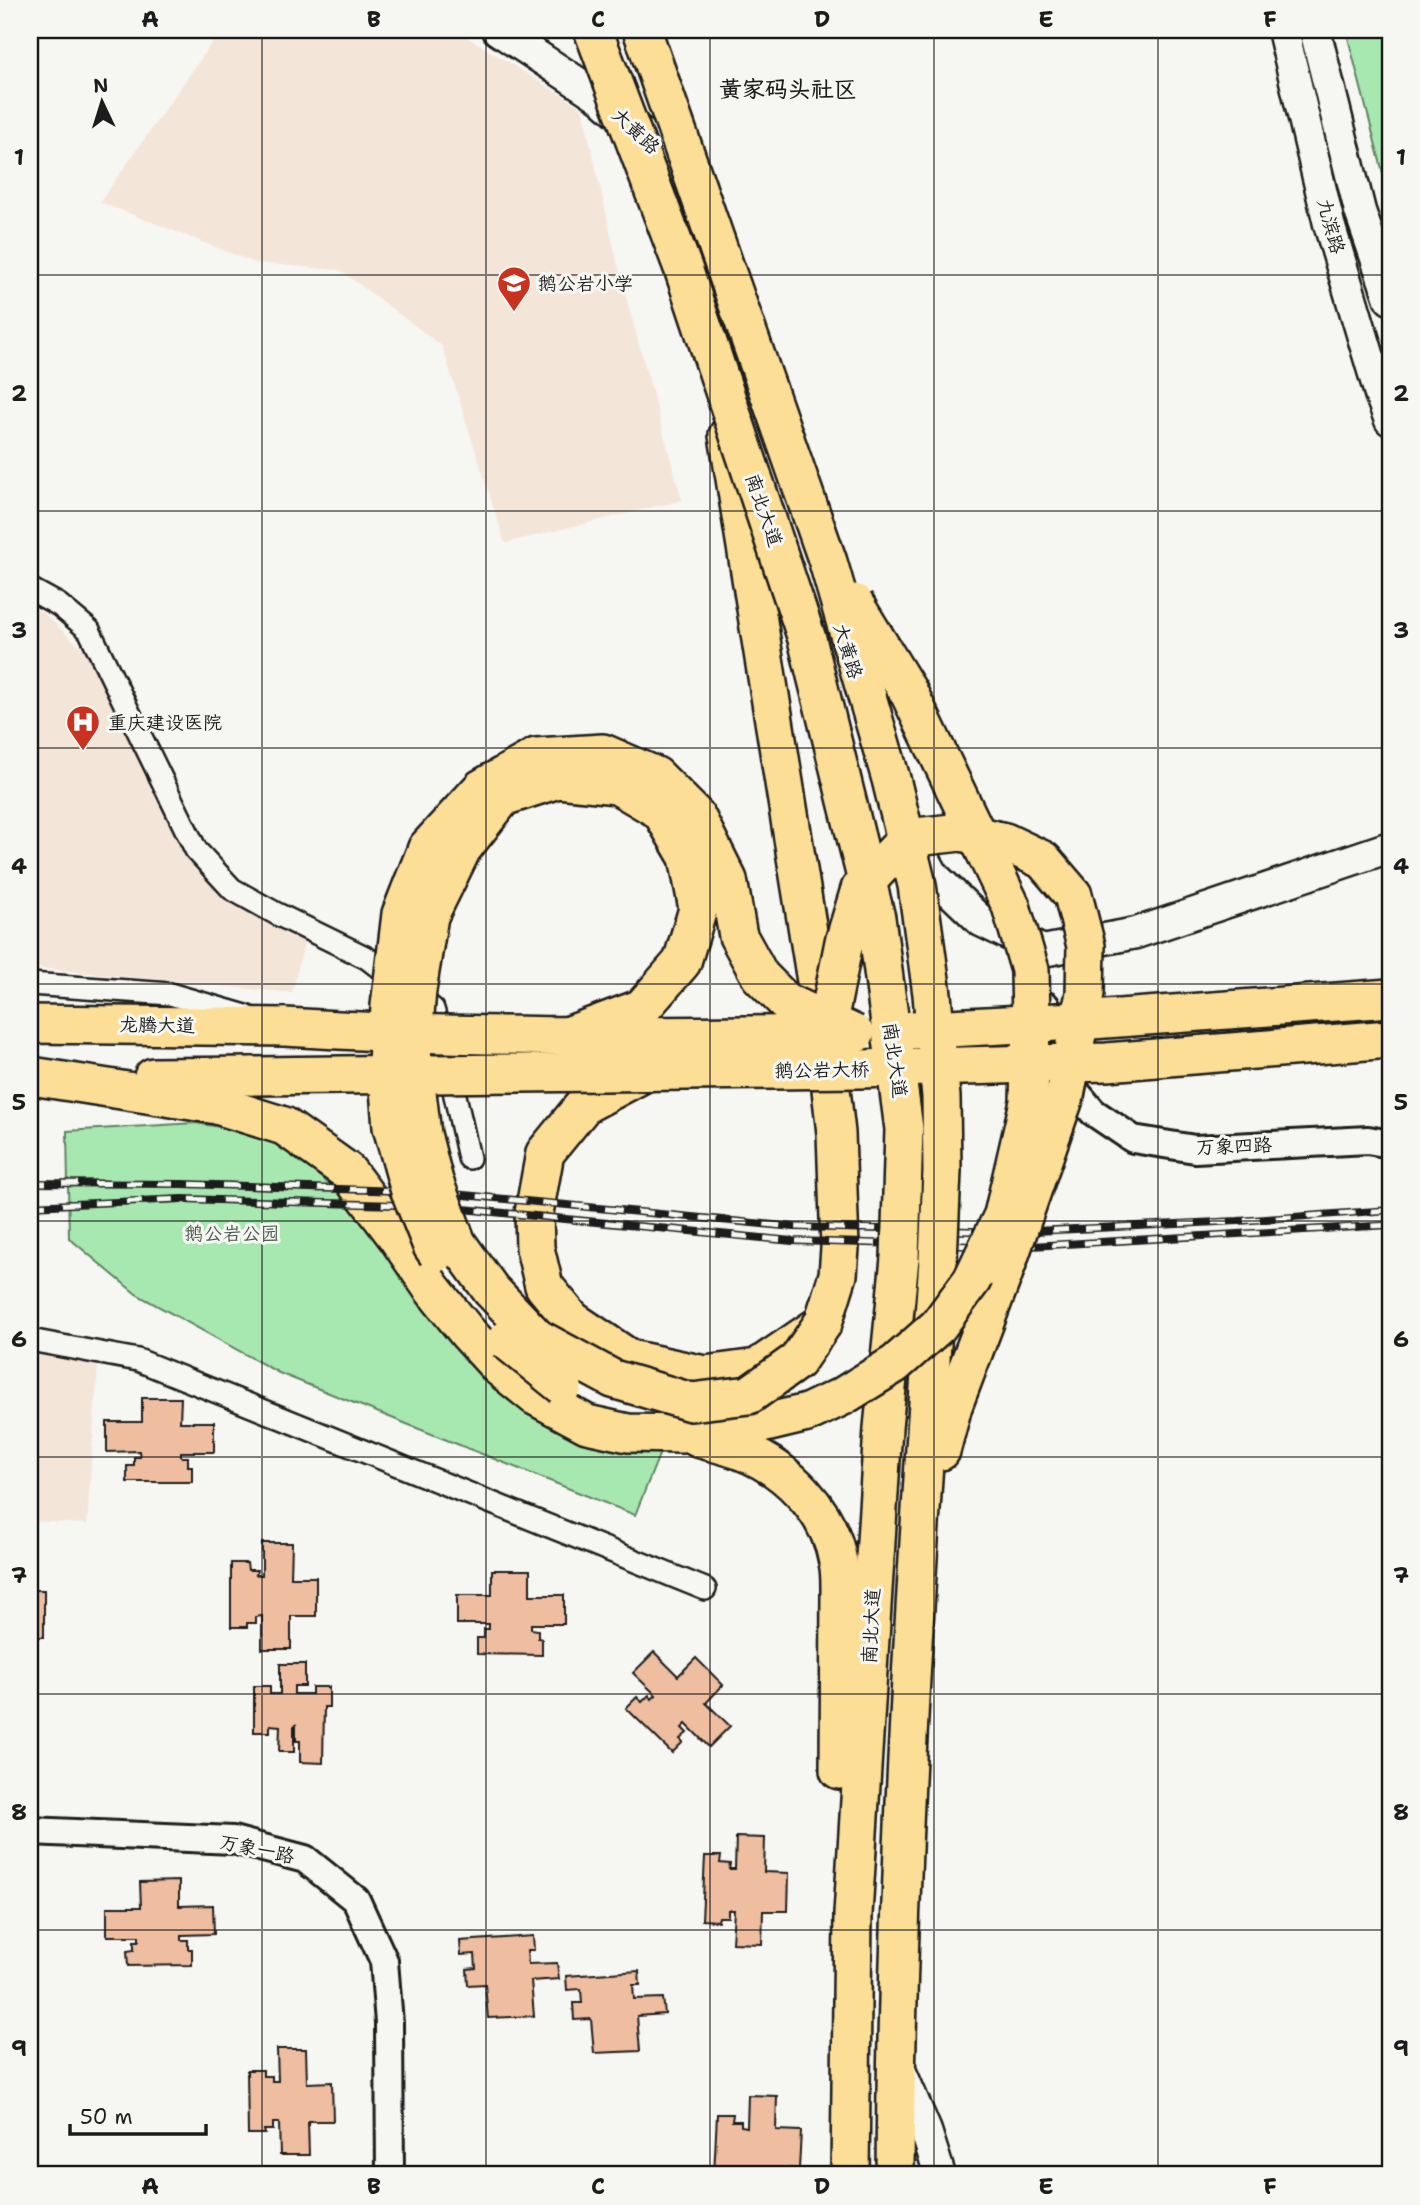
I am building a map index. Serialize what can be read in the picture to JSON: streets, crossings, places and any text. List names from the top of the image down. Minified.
{"streets":{"highway":["南北大道","龙腾大道","鹅公岩大桥"],"main road":["大黄路","九滨路"],"street":["万象四路","万象一路"]},"crossings":[["大黄路","万象四路"],["龙腾大道","鹅公岩大桥"]],"districts":["黄家码头社区"],"parks":["鹅公岩公园"],"places":{"school or university":["鹅公岩小学"],"hospital":["重庆建设医院"]},"scale_bar":"50 m","north":"top","grid":{"columns":["A","B","C","D","E","F"],"rows":["1","2","3","4","5","6","7","8","9"]}}
